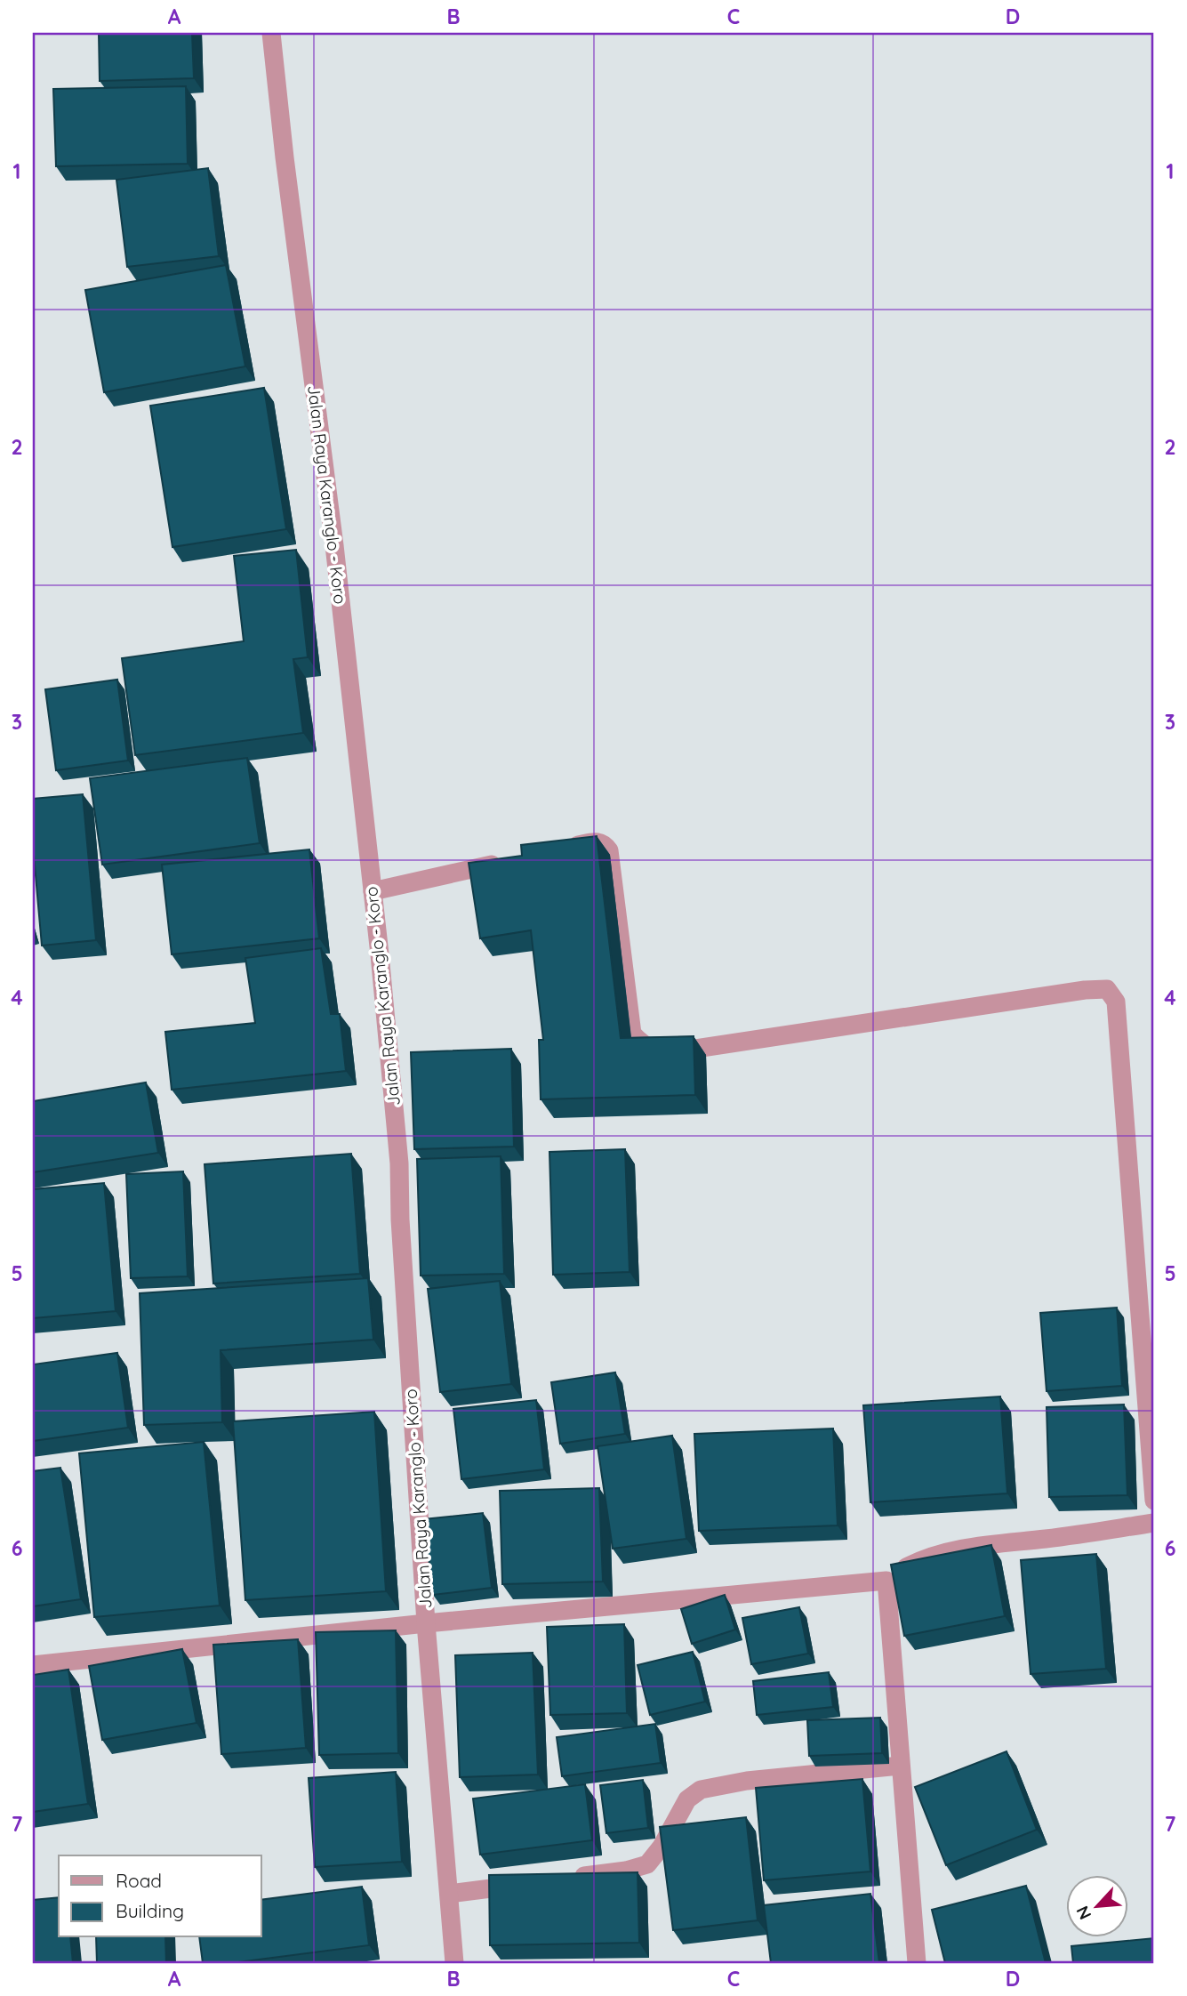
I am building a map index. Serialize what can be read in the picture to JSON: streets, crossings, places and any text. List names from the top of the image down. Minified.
{"streets":{"street":["Jalan Raya Karanglo - Koro"]},"legend":["Road","Building"],"north":"bottom left","grid":{"columns":["A","B","C","D"],"rows":["1","2","3","4","5","6","7"]}}
